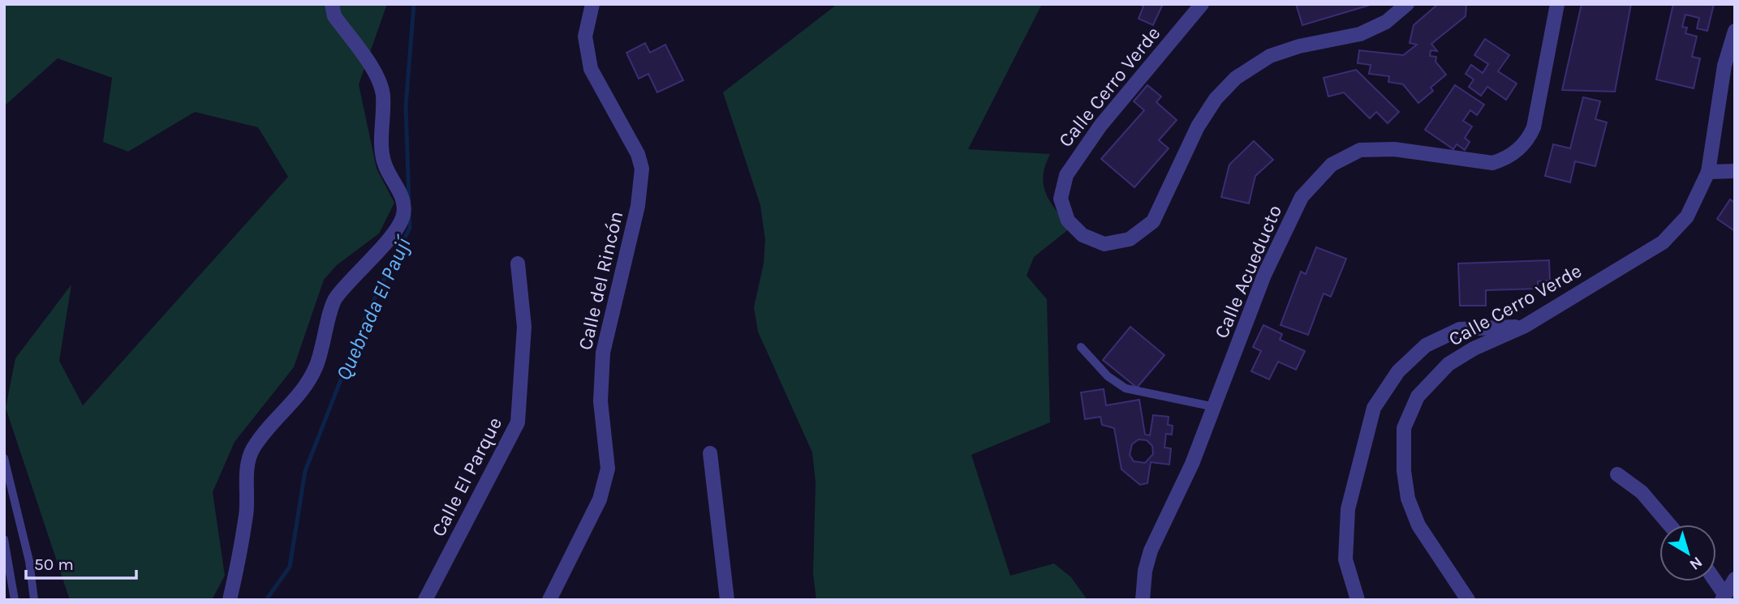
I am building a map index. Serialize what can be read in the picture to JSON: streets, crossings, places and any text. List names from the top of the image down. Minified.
{"streets":{"street":["Calle Cerro Verde","Calle Acueducto","Calle del Rincón","Calle El Parque"]},"water":["Quebrada El Paují"],"scale_bar":"50 m","north":"bottom right"}
